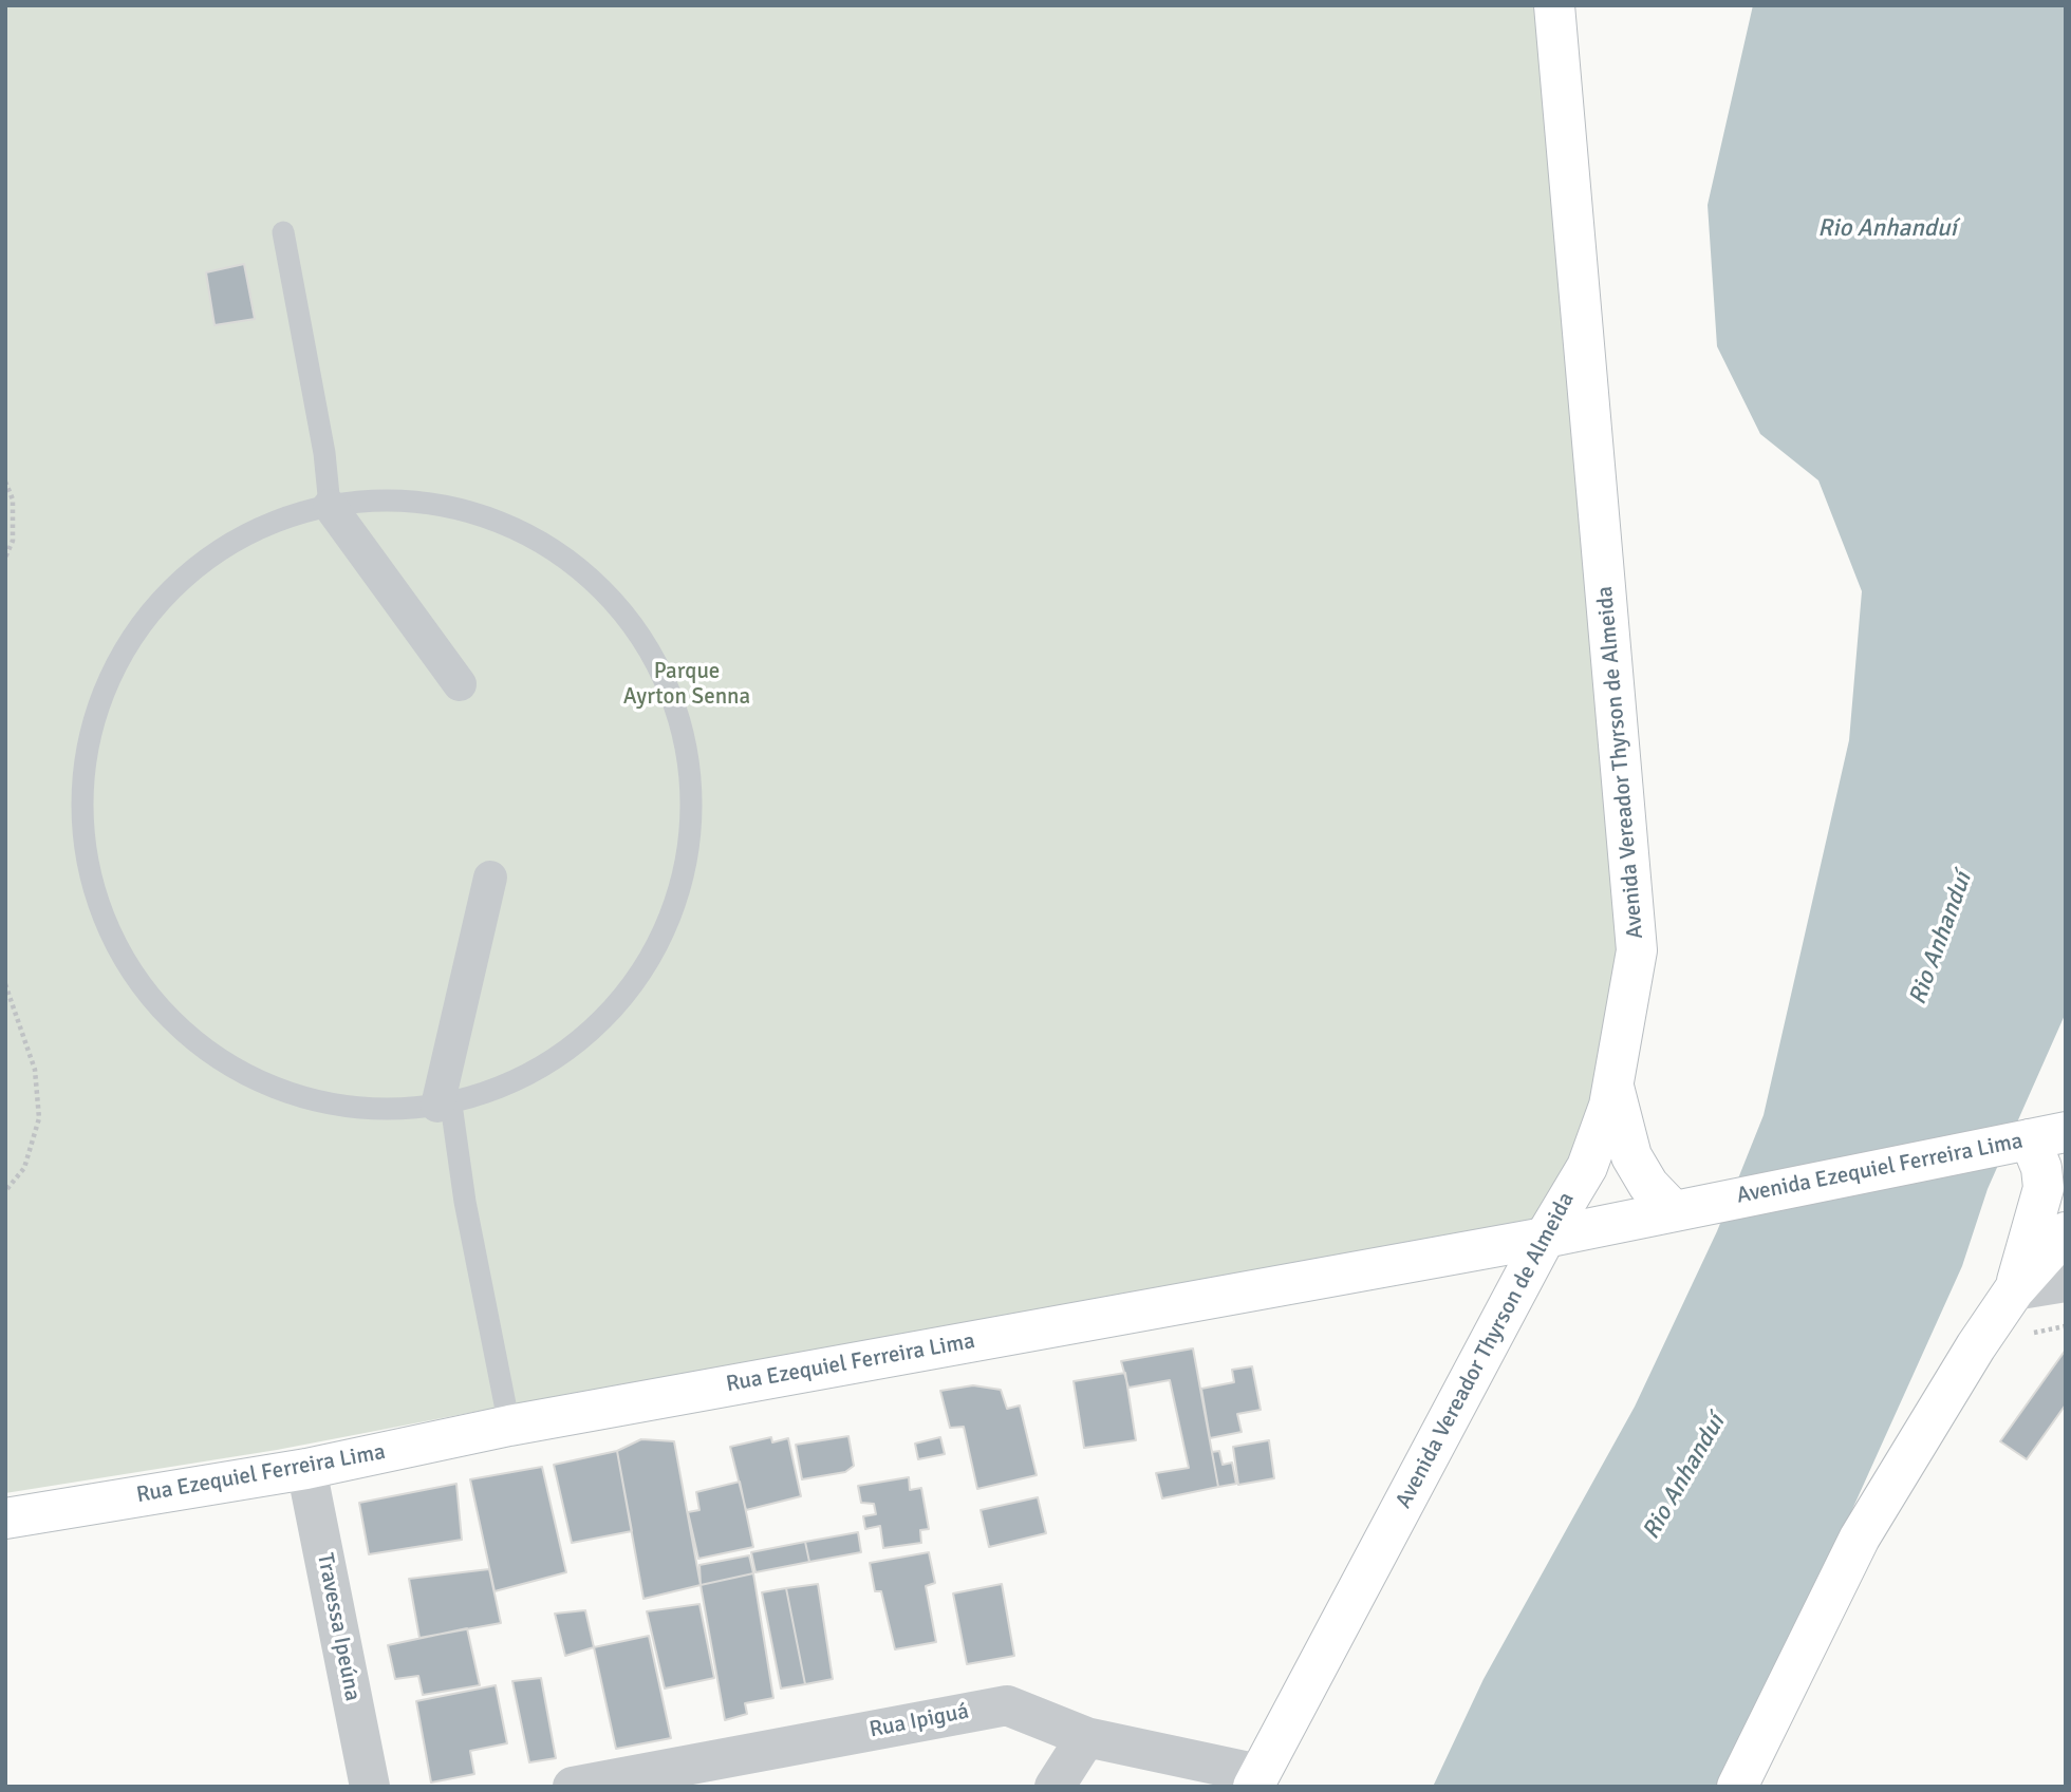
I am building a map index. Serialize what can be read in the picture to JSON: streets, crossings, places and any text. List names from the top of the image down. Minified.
{"streets":{"main road":["Avenida Vereador Thyrson de Almeida","Avenida Ezequiel Ferreira Lima","Rua Ezequiel Ferreira Lima"],"street":["Travessa Ipeúna","Rua Ipiguá"]},"crossings":[["Avenida Vereador Thyrson de Almeida","Rua Ezequiel Ferreira Lima"],["Avenida Vereador Thyrson de Almeida","Rua Ipiguá"],["Avenida Ezequiel Ferreira Lima","Rua Ezequiel Ferreira Lima"],["Rua Ezequiel Ferreira Lima","Travessa Ipeúna"]],"water":["Rio Anhanduí"],"parks":["Parque Ayrton Senna"]}
